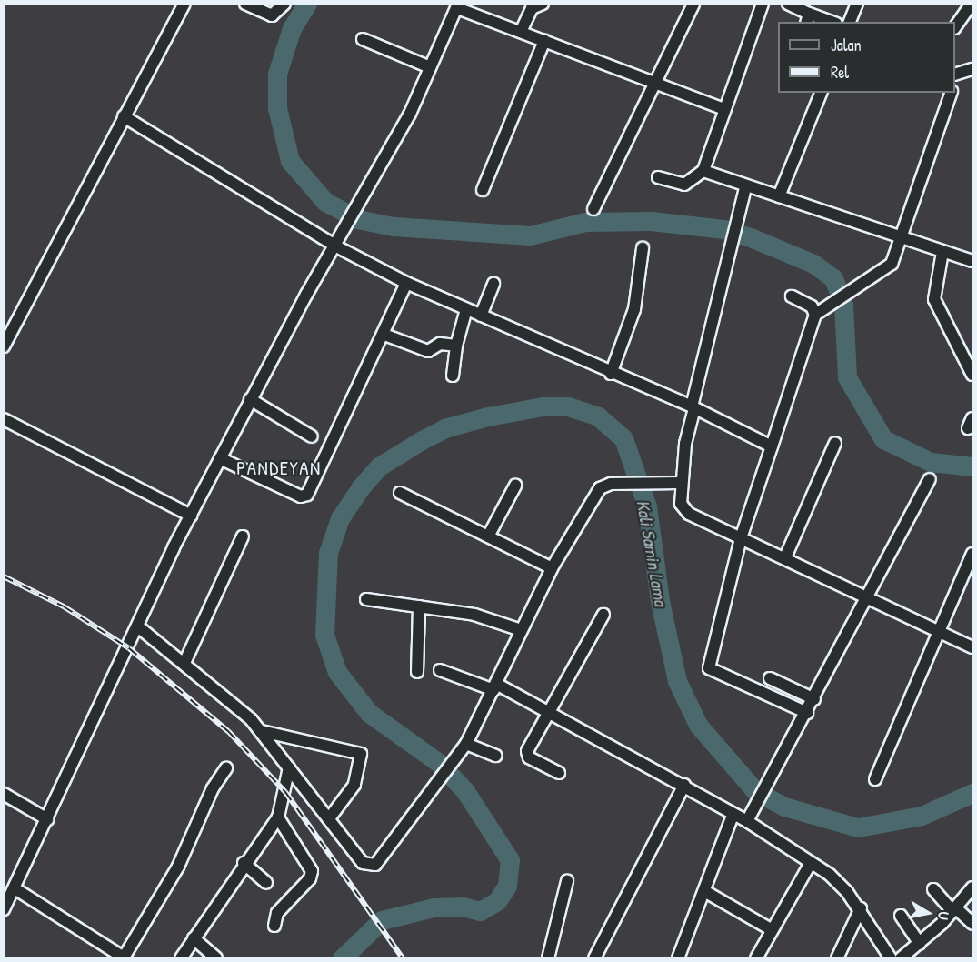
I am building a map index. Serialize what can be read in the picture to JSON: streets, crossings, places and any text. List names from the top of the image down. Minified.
{"districts":["PANDEYAN"],"water":["Kali Samin Lama"],"legend":["Jalan","Rel"],"north":"right"}
